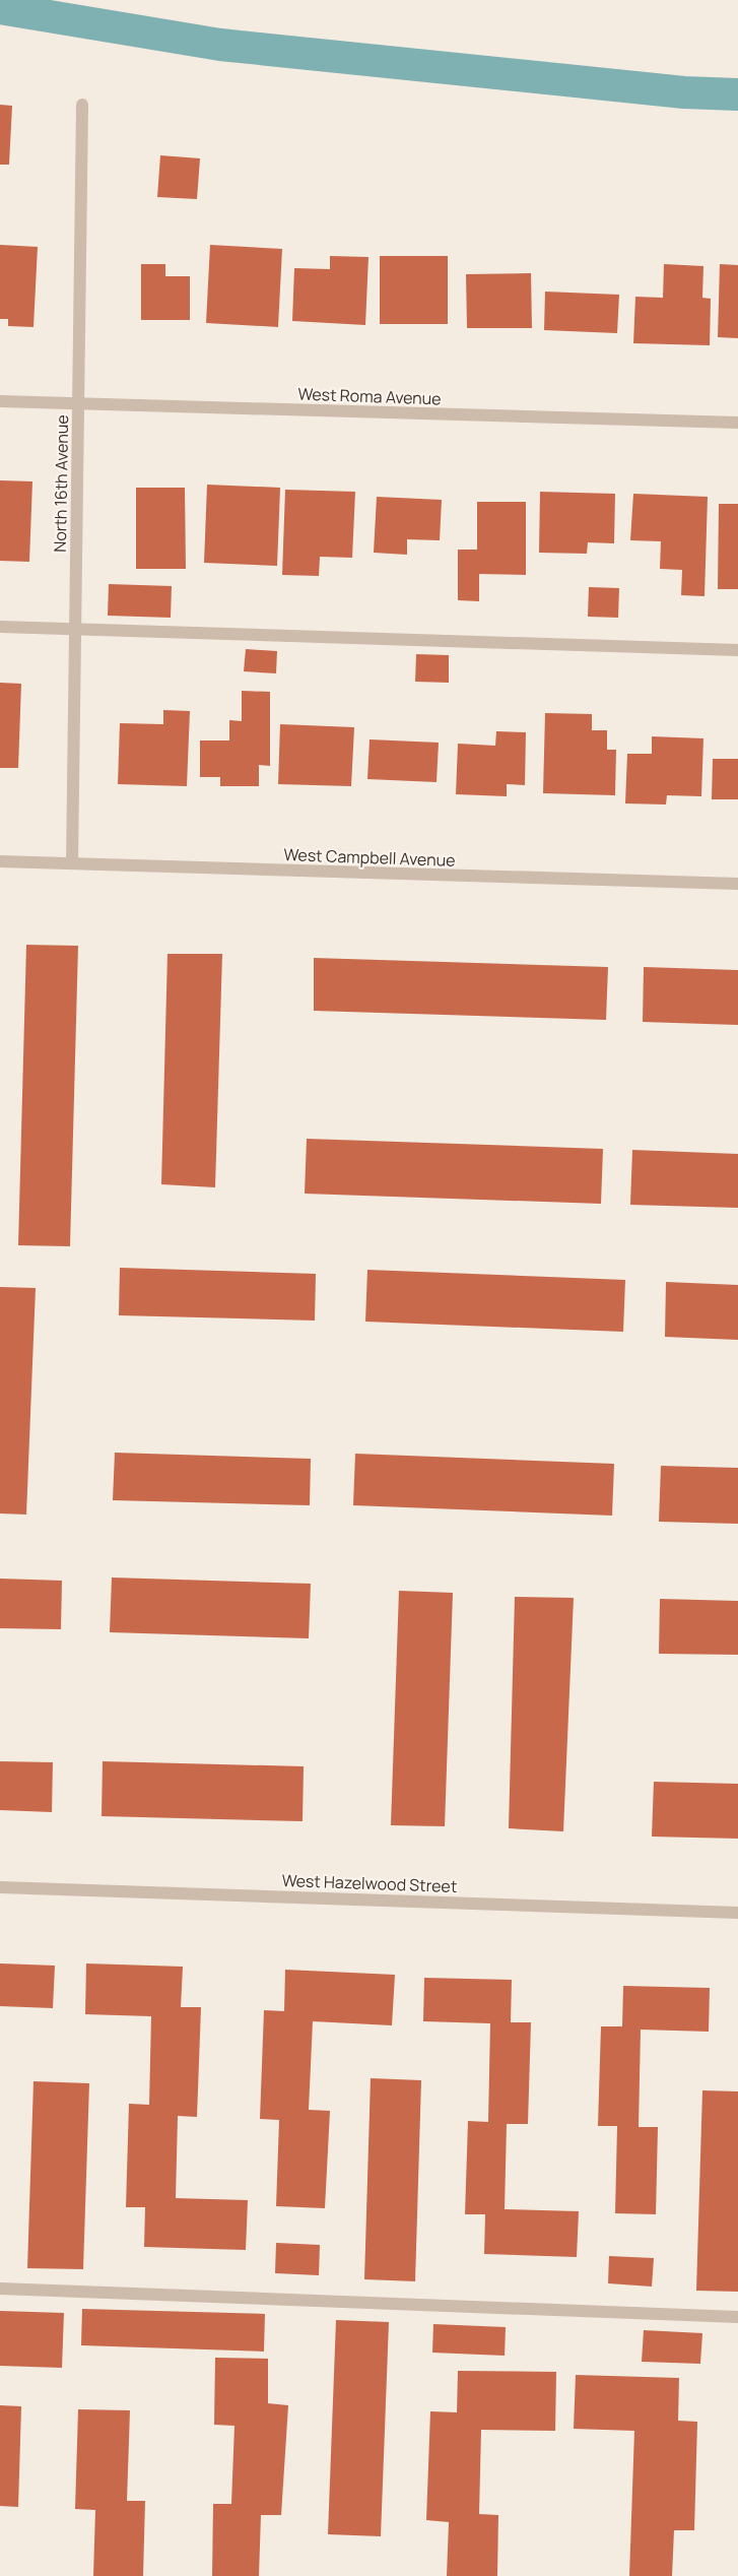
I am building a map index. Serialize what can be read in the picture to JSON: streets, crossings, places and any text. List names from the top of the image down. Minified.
{"streets":{"street":["West Roma Avenue","North 16th Avenue","West Campbell Avenue","West Hazelwood Street"]},"crossings":[["West Roma Avenue","North 16th Avenue"],["North 16th Avenue","West Campbell Avenue"]]}
